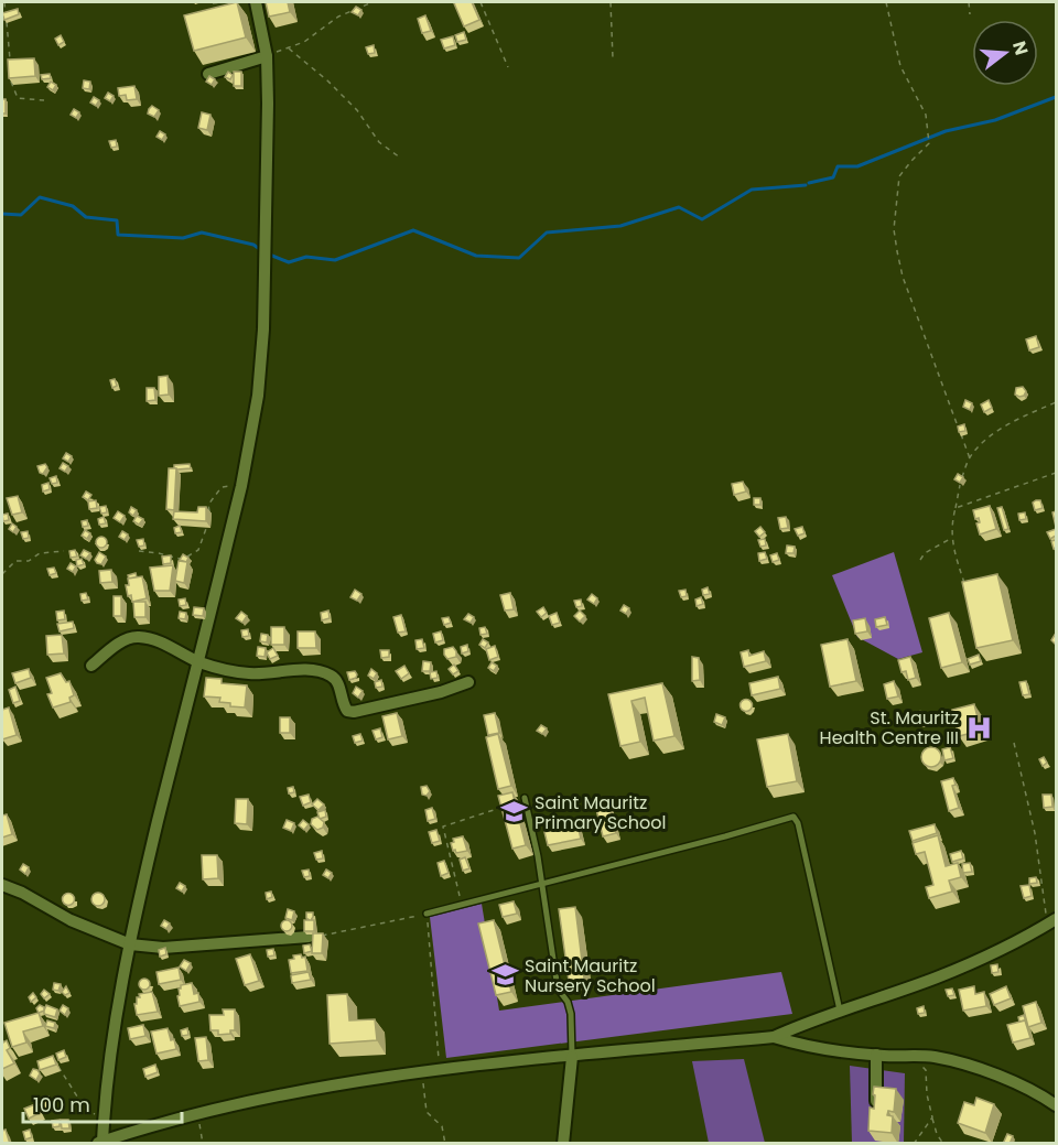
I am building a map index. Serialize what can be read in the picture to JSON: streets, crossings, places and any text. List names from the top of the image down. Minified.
{"places":{"hospital":["St. Mauritz Health Centre III"],"school or university":["Saint Mauritz Primary School","Saint Mauritz Nursery School"]},"scale_bar":"100 m","north":"right"}
